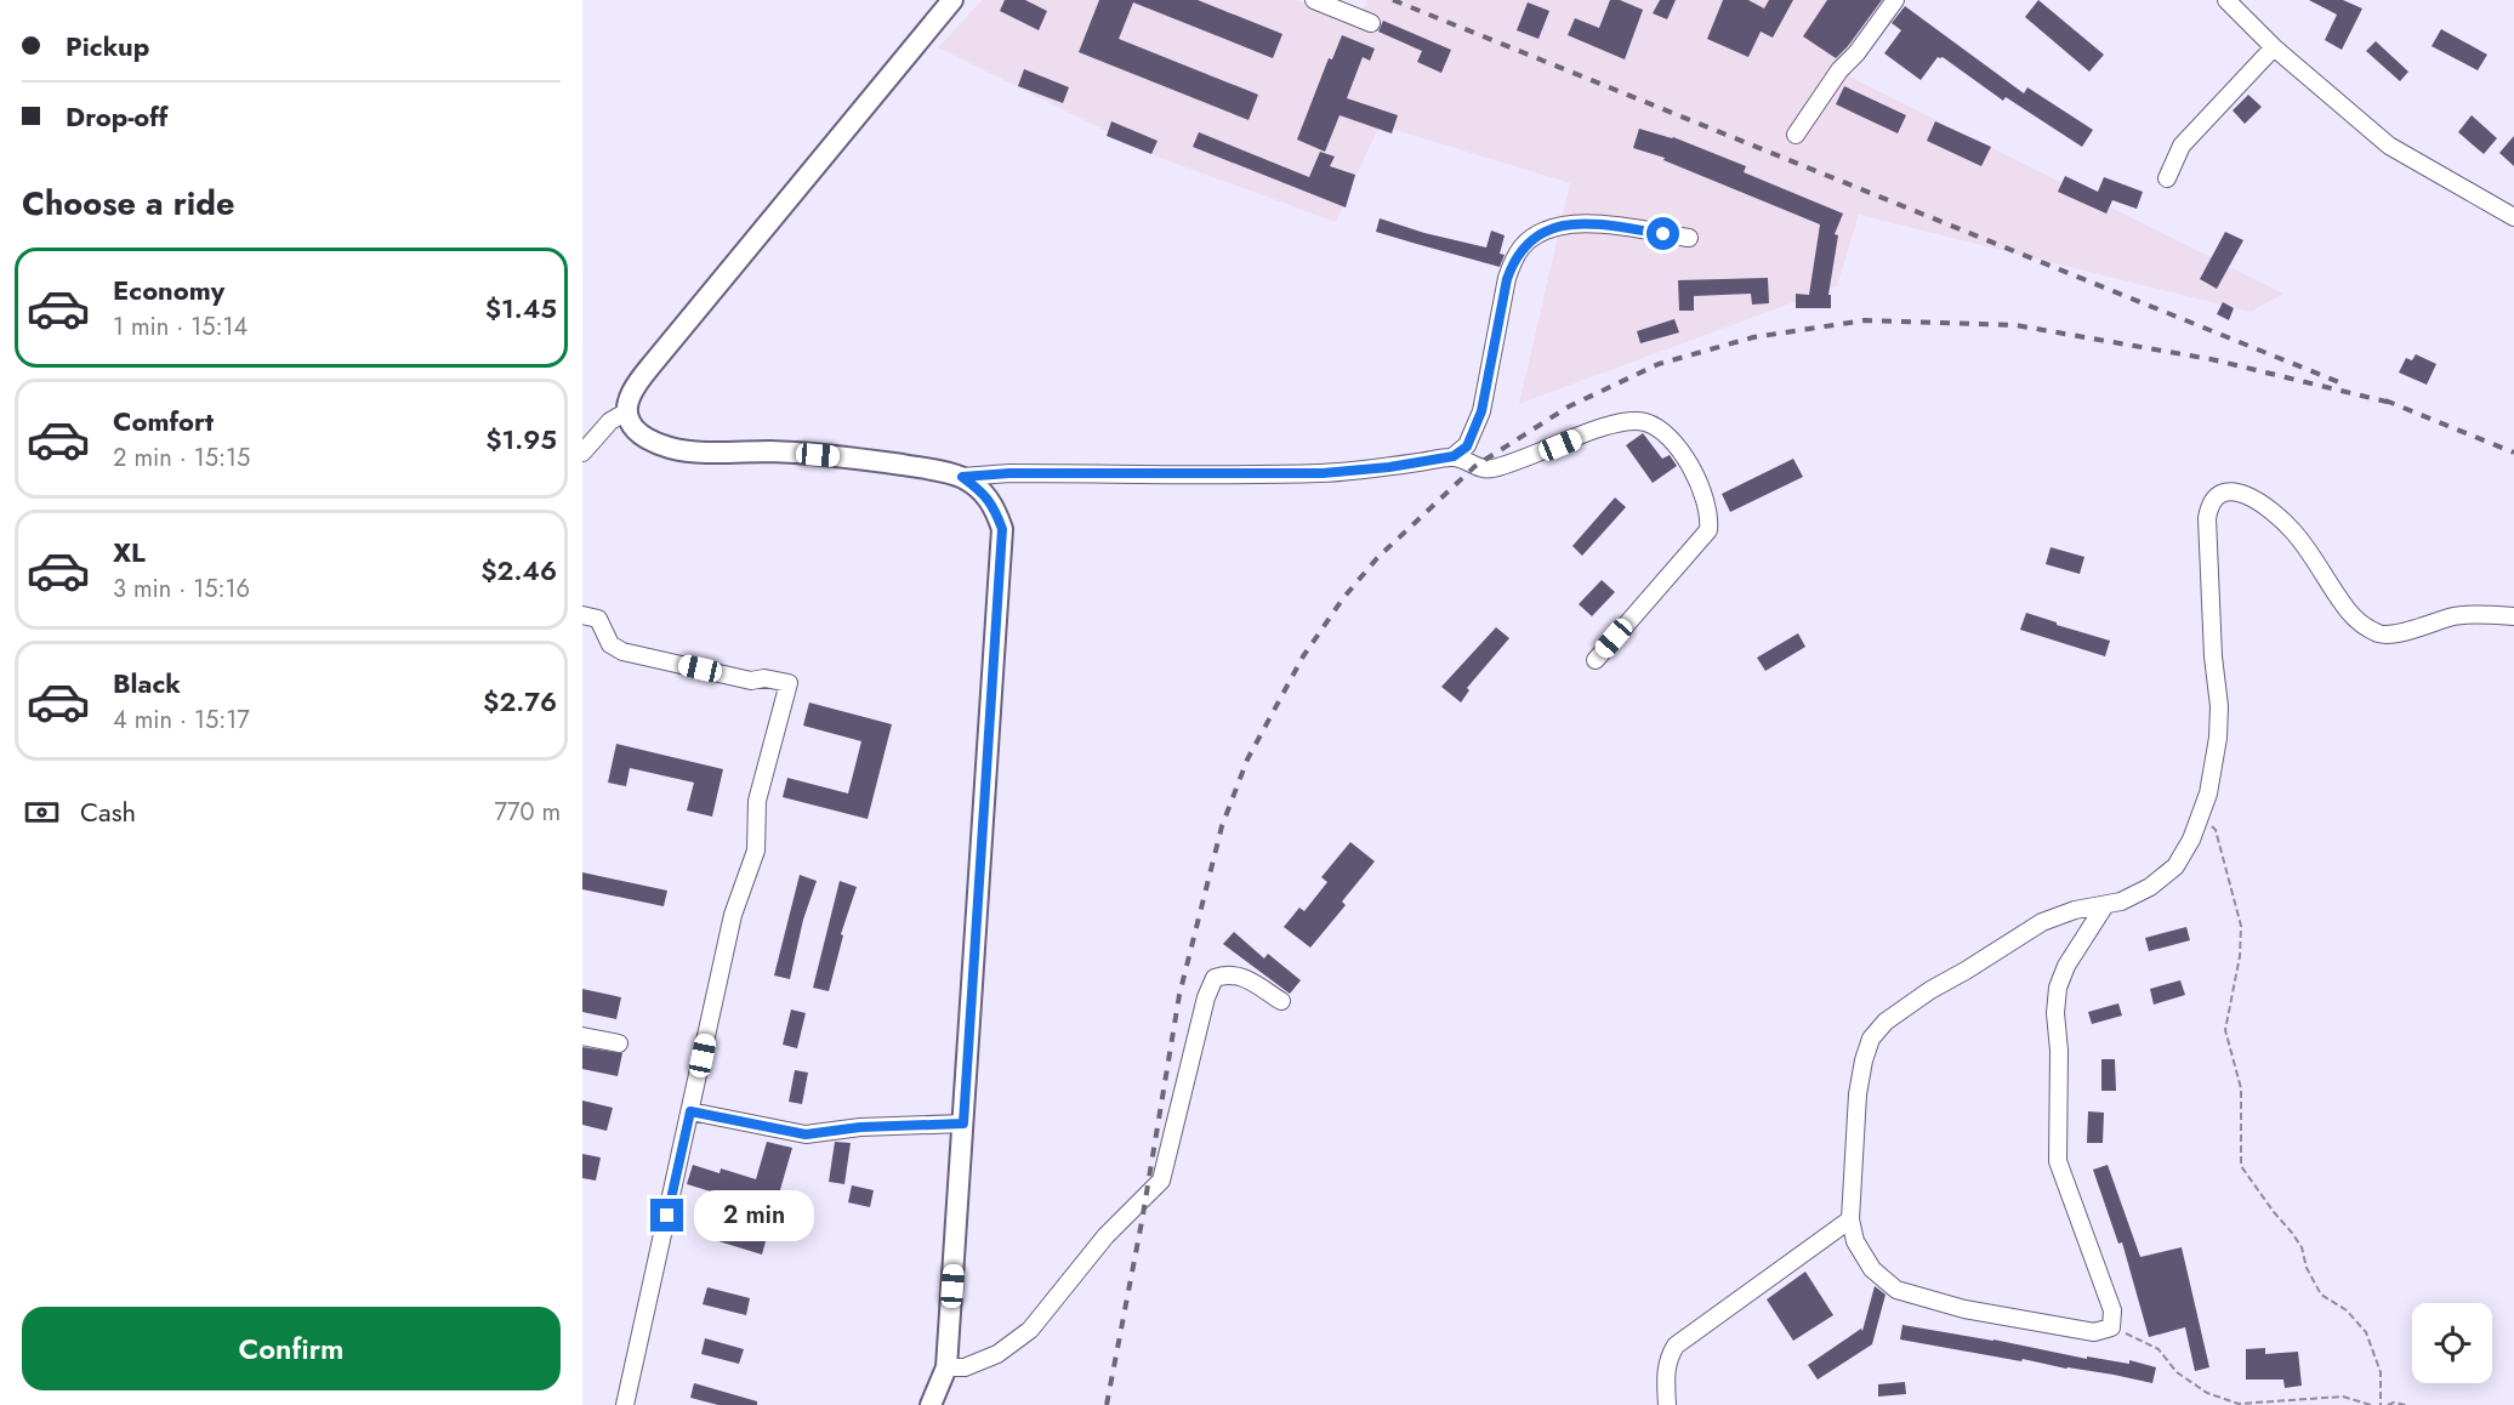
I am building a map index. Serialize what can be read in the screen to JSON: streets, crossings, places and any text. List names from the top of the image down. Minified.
{"page":{"banner":["Pickup","Drop-off"],"heading":"Choose a ride","list":[{"name":"Economy","note":"1 min · 15:14","value":"$1.45"},{"name":"Comfort","note":"2 min · 15:15","value":"$1.95"},{"name":"XL","note":"3 min · 15:16","value":"$2.46"},{"name":"Black","note":"4 min · 15:17","value":"$2.76"}],"pay":["Cash","770 m"],"bubble":"2 min","buttons":"Confirm"}}
